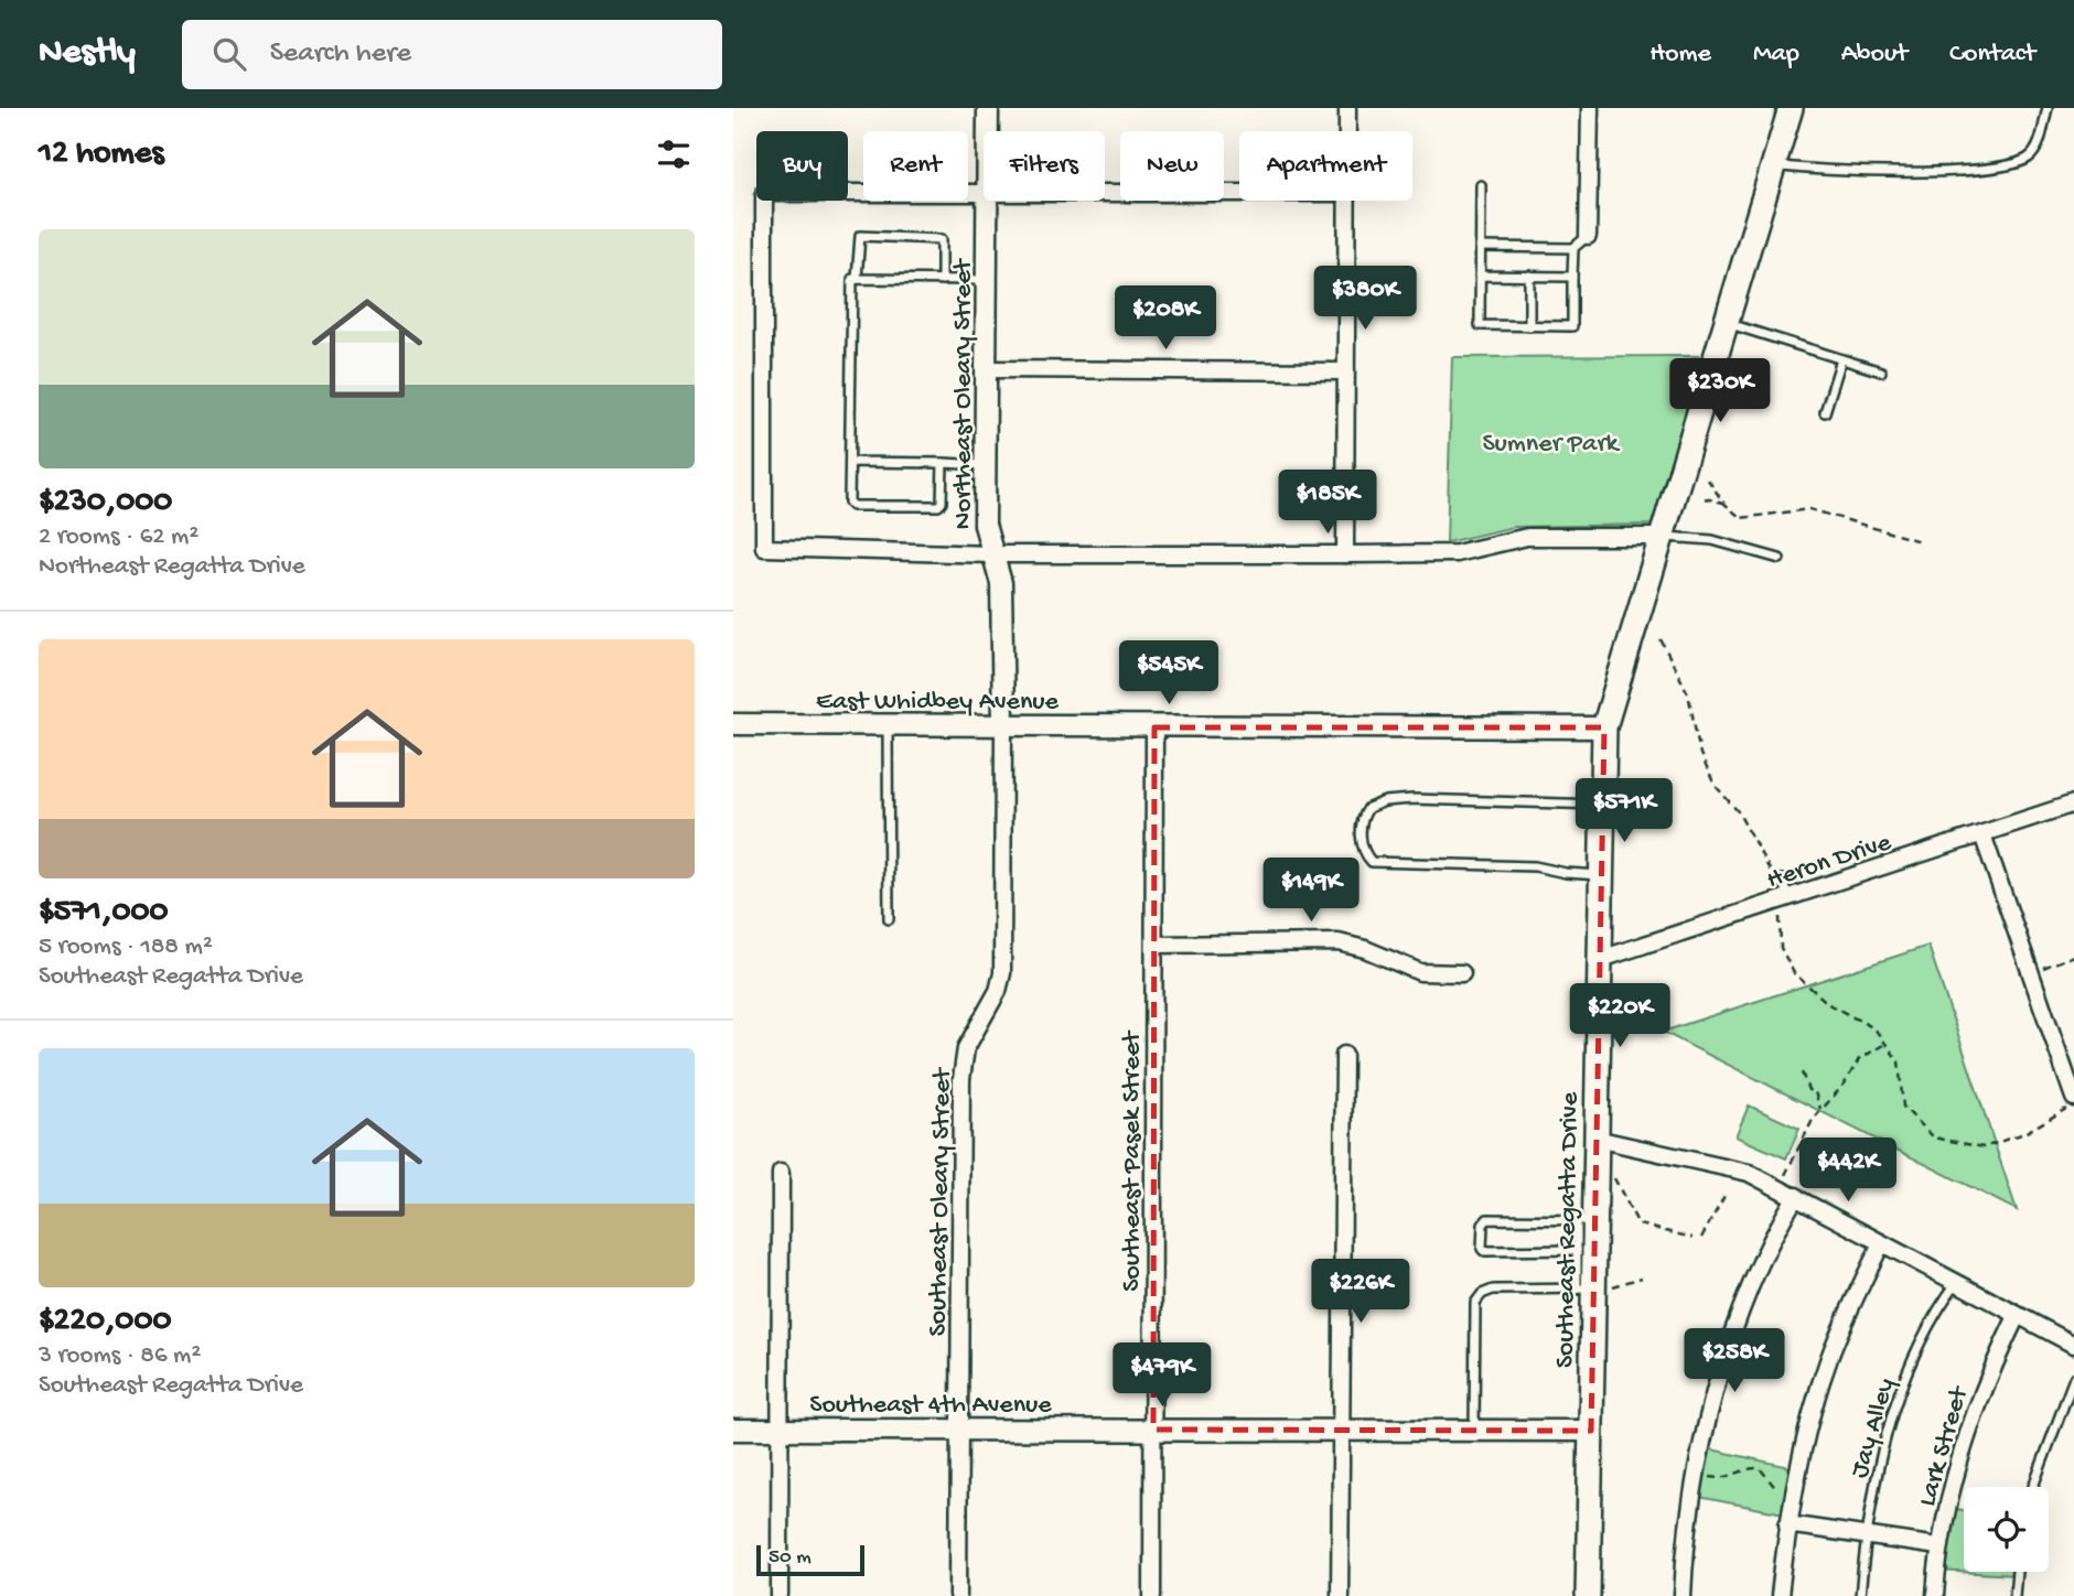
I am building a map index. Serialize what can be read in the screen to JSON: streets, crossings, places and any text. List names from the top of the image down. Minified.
{"streets":{"main road":["Southeast Regatta Drive"],"street":["Northeast Oleary Street","East Whidbey Avenue","Heron Drive","Southeast Pasek Street","Southeast Oleary Street","Southeast 4th Avenue","Lark Street"],"lane":["Jay Alley"]},"crossings":[["Northeast Oleary Street","East Whidbey Avenue"],["Northeast Oleary Street","Southeast Oleary Street"],["East Whidbey Avenue","Southeast Pasek Street"],["East Whidbey Avenue","Southeast Oleary Street"],["East Whidbey Avenue","Southeast Regatta Drive"],["Heron Drive","Southeast Regatta Drive"],["Southeast Pasek Street","Southeast 4th Avenue"],["Southeast Oleary Street","Southeast 4th Avenue"],["Southeast Regatta Drive","Southeast 4th Avenue"]],"parks":["Sumner Park"],"scale_bar":"50 m","page":{"header":"Nestly","search":"Search here","nav":["Home","Map","About","Contact"],"heading":"12 homes","chip":["Buy","Rent","Filters","New","Apartment"],"list":[{"name":"$230,000","note":"2 rooms · 62 m² · Northeast Regatta Drive"},{"name":"$571,000","note":"5 rooms · 188 m² · Southeast Regatta Drive"},{"name":"$220,000","note":"3 rooms · 86 m² · Southeast Regatta Drive"}],"price":["$380K","$208K","$230K","$185K","$545K","$571K","$149K","$220K","$442K","$226K","$258K","$479K"],"scale":"50 m"}}
